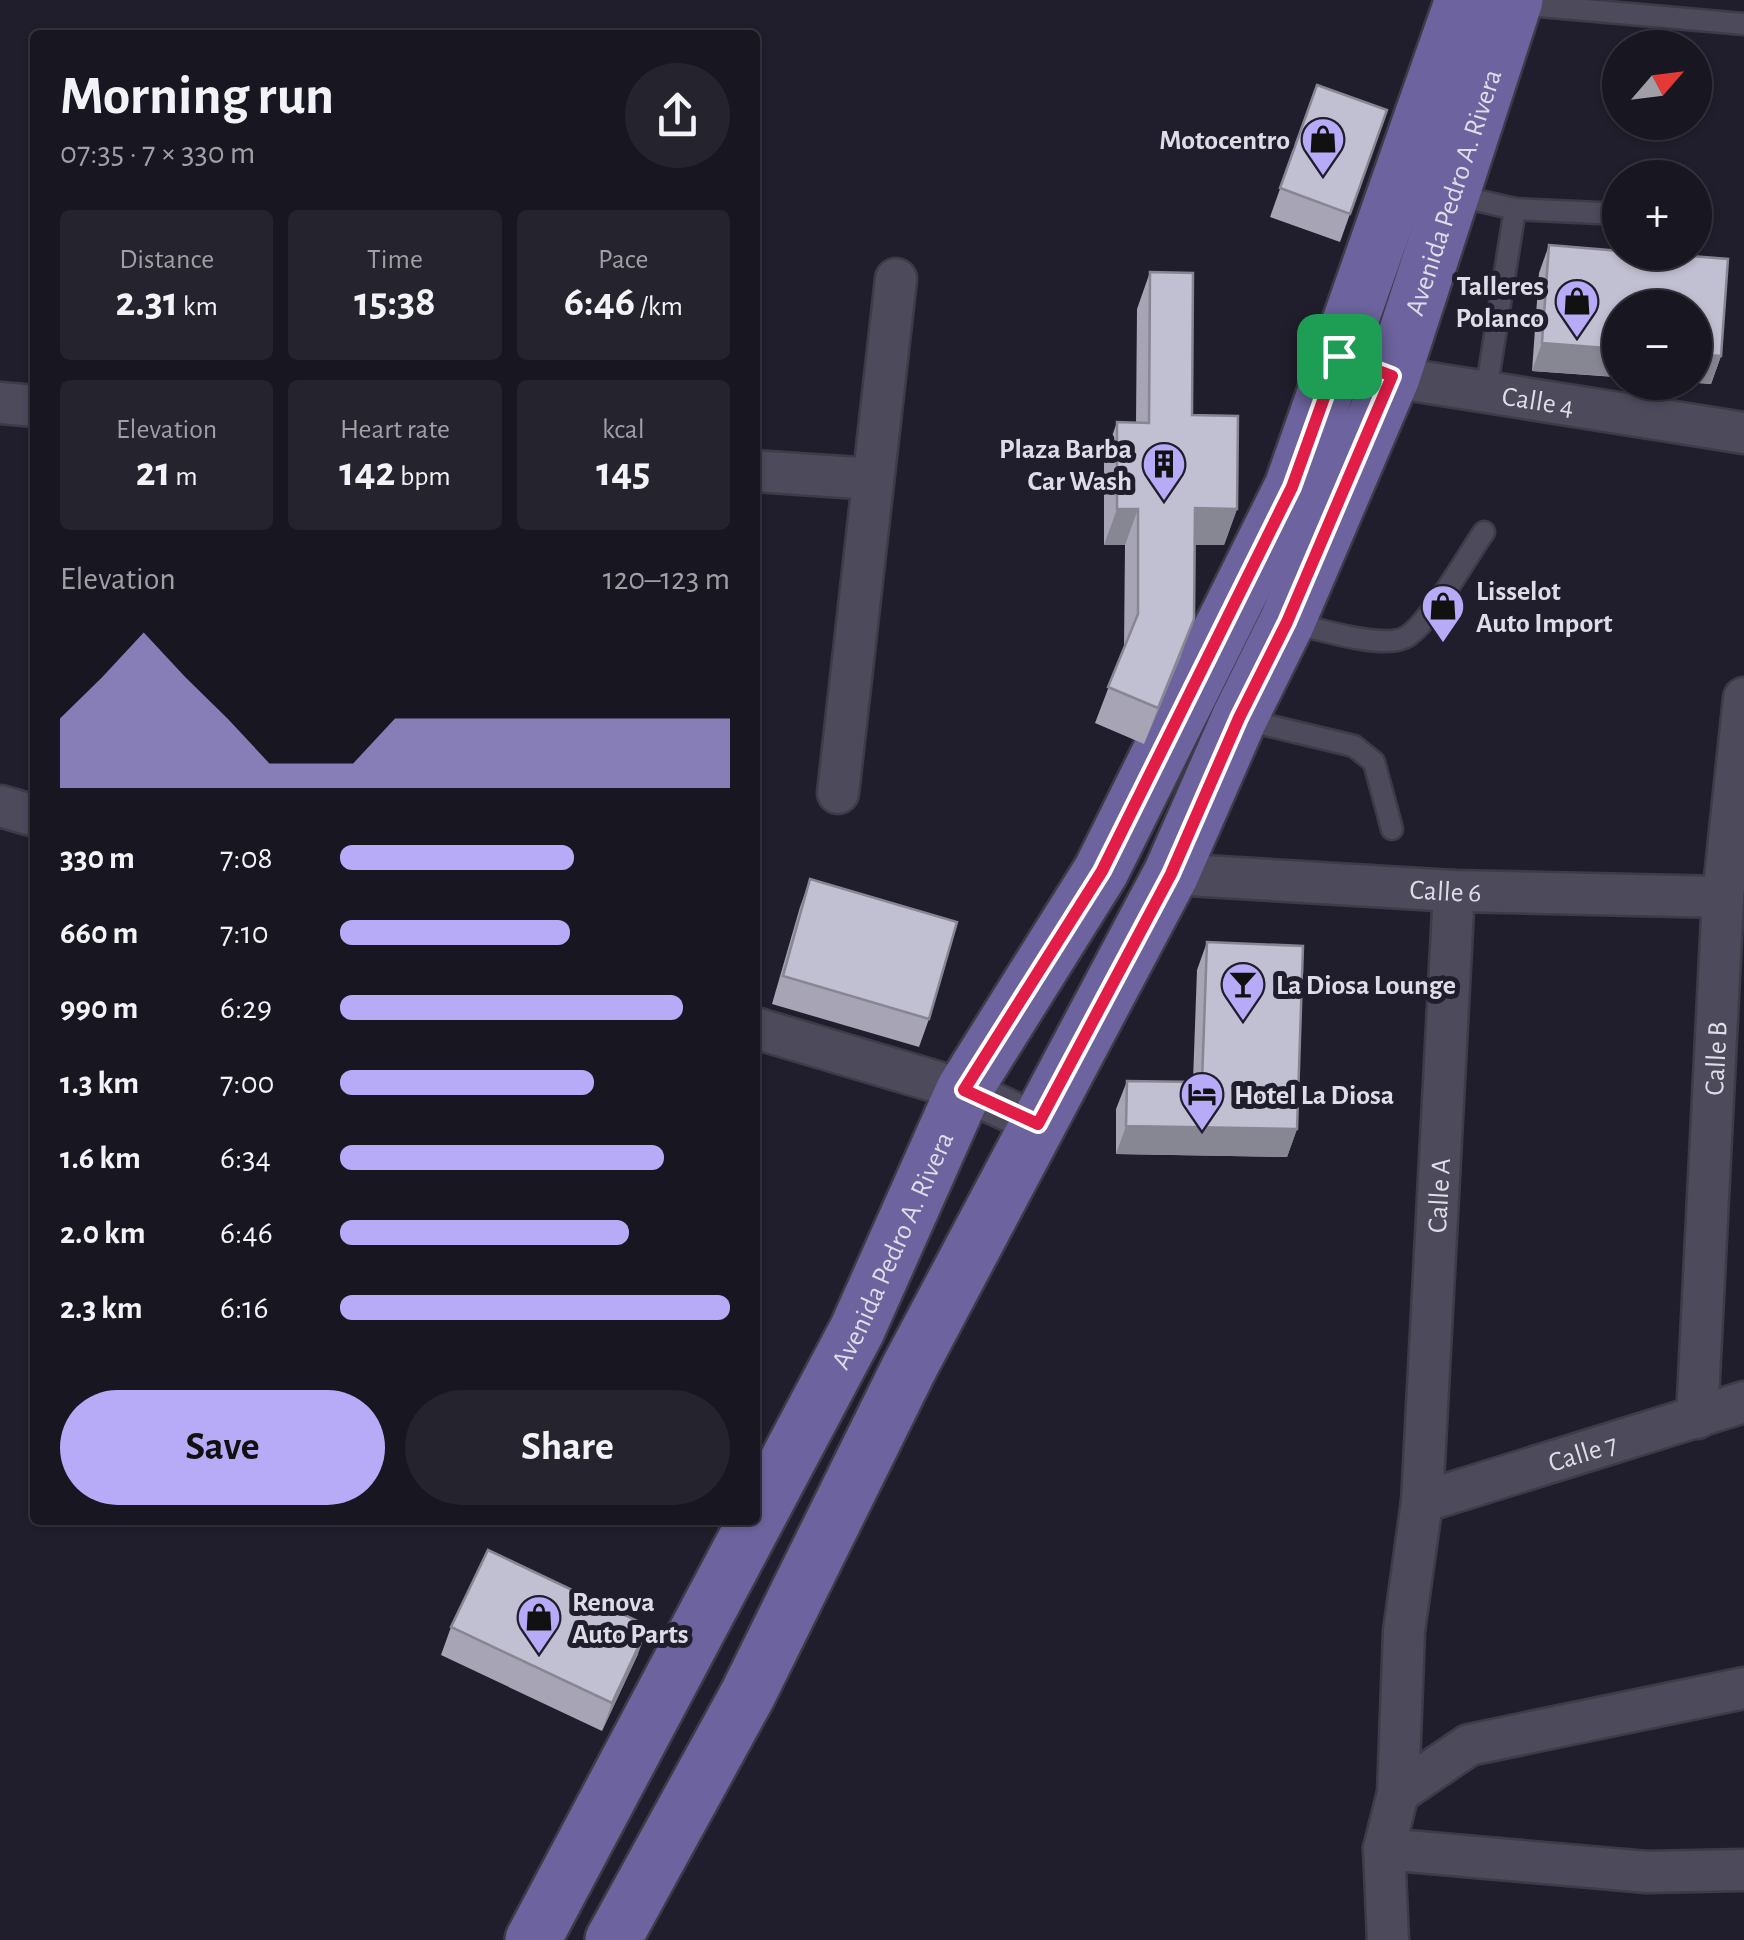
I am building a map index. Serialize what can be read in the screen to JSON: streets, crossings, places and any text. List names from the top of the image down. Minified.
{"streets":{"main road":["Avenida Pedro A. Rivera"],"street":["Calle 4","Calle 6","Calle B","Calle A","Calle 7"]},"crossings":[["Avenida Pedro A. Rivera","Calle 4"],["Avenida Pedro A. Rivera","Calle 6"],["Calle 6","Calle B"],["Calle 6","Calle A"],["Calle B","Calle 7"],["Calle A","Calle 7"]],"places":{"shop":["Motocentro","Talleres Polanco","Lisselot Auto Import","Renova Auto Parts"],"building":["Plaza Barba Car Wash"],"bar":["La Diosa Lounge"],"hotel":["Hotel La Diosa"]},"north":"top right","page":{"map_buttons":["+","−"],"heading":["Morning run","07:35 · 7 × 330 m"],"stats":[["Distance","2.31 km"],["Time","15:38"],["Pace","6:46 /km"],["Elevation","21 m"],["Heart rate","142 bpm"],["kcal","145"]],"chart":["Elevation","120–123 m"],"list":[{"name":"330 m","note":"7:08"},{"name":"660 m","note":"7:10"},{"name":"990 m","note":"6:29"},{"name":"1.3 km","note":"7:00"},{"name":"1.6 km","note":"6:34"},{"name":"2.0 km","note":"6:46"},{"name":"2.3 km","note":"6:16"}],"buttons":["Save","Share"]}}
